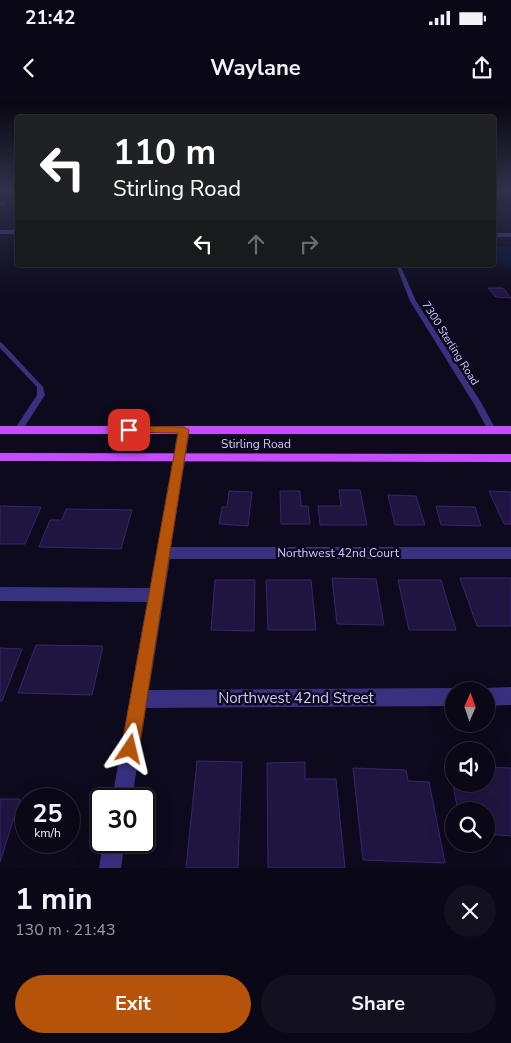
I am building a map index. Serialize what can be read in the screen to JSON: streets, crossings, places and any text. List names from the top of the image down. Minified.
{"streets":{"main road":["Stirling Road"],"street":["Northwest 42nd Court","Northwest 42nd Street"],"lane":["7300 Sterling Road"]},"crossings":[["7300 Sterling Road","Stirling Road"]],"north":"top","page":{"status":"21:42","header":"Waylane","turn":["110 m","Stirling Road"],"speed":"25 km/h","limit":"30","heading":["1 min","130 m · 21:43"],"buttons":["Exit","Share"]}}
